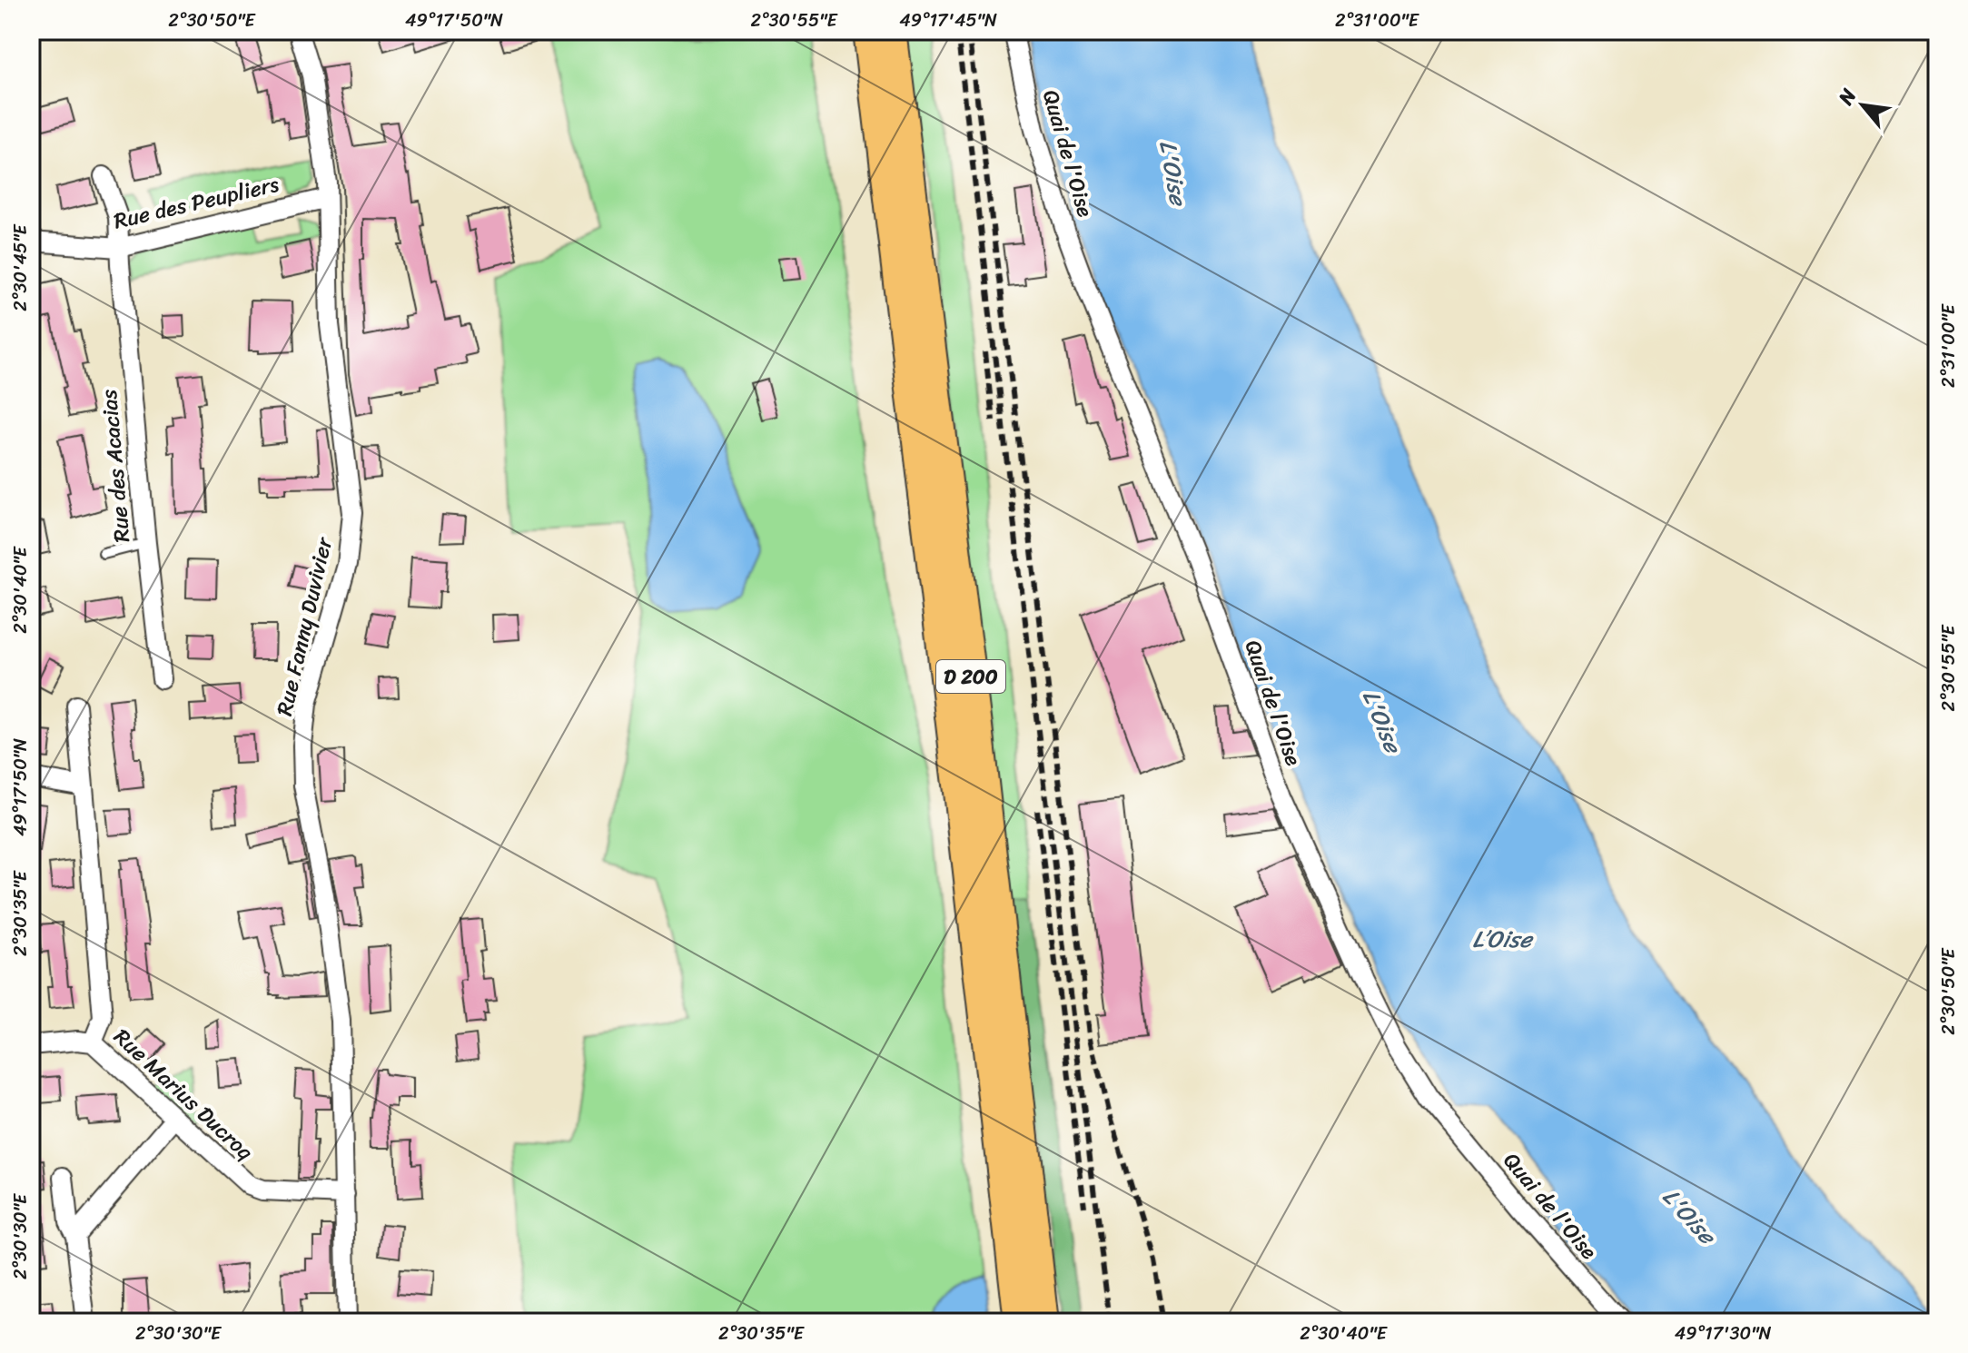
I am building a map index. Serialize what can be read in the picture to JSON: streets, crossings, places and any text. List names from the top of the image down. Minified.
{"streets":{"highway":["D 200"],"street":["Quai de l'Oise","Rue des Peupliers","Rue des Acacias","Rue Fanny Duvivier","Rue Marius Ducroq"]},"crossings":[["Rue des Peupliers","Rue des Acacias"],["Rue des Peupliers","Rue Fanny Duvivier"],["Rue Fanny Duvivier","Rue Marius Ducroq"]],"water":["L'Oise","L’Oise"],"north":"top left","coordinates":["2°30'50\"E","49°17'50\"N","2°30'55\"E","49°17'45\"N","2°31'00\"E","2°30'45\"E","2°30'40\"E","2°30'35\"E","2°30'30\"E","49°17'30\"N"]}
